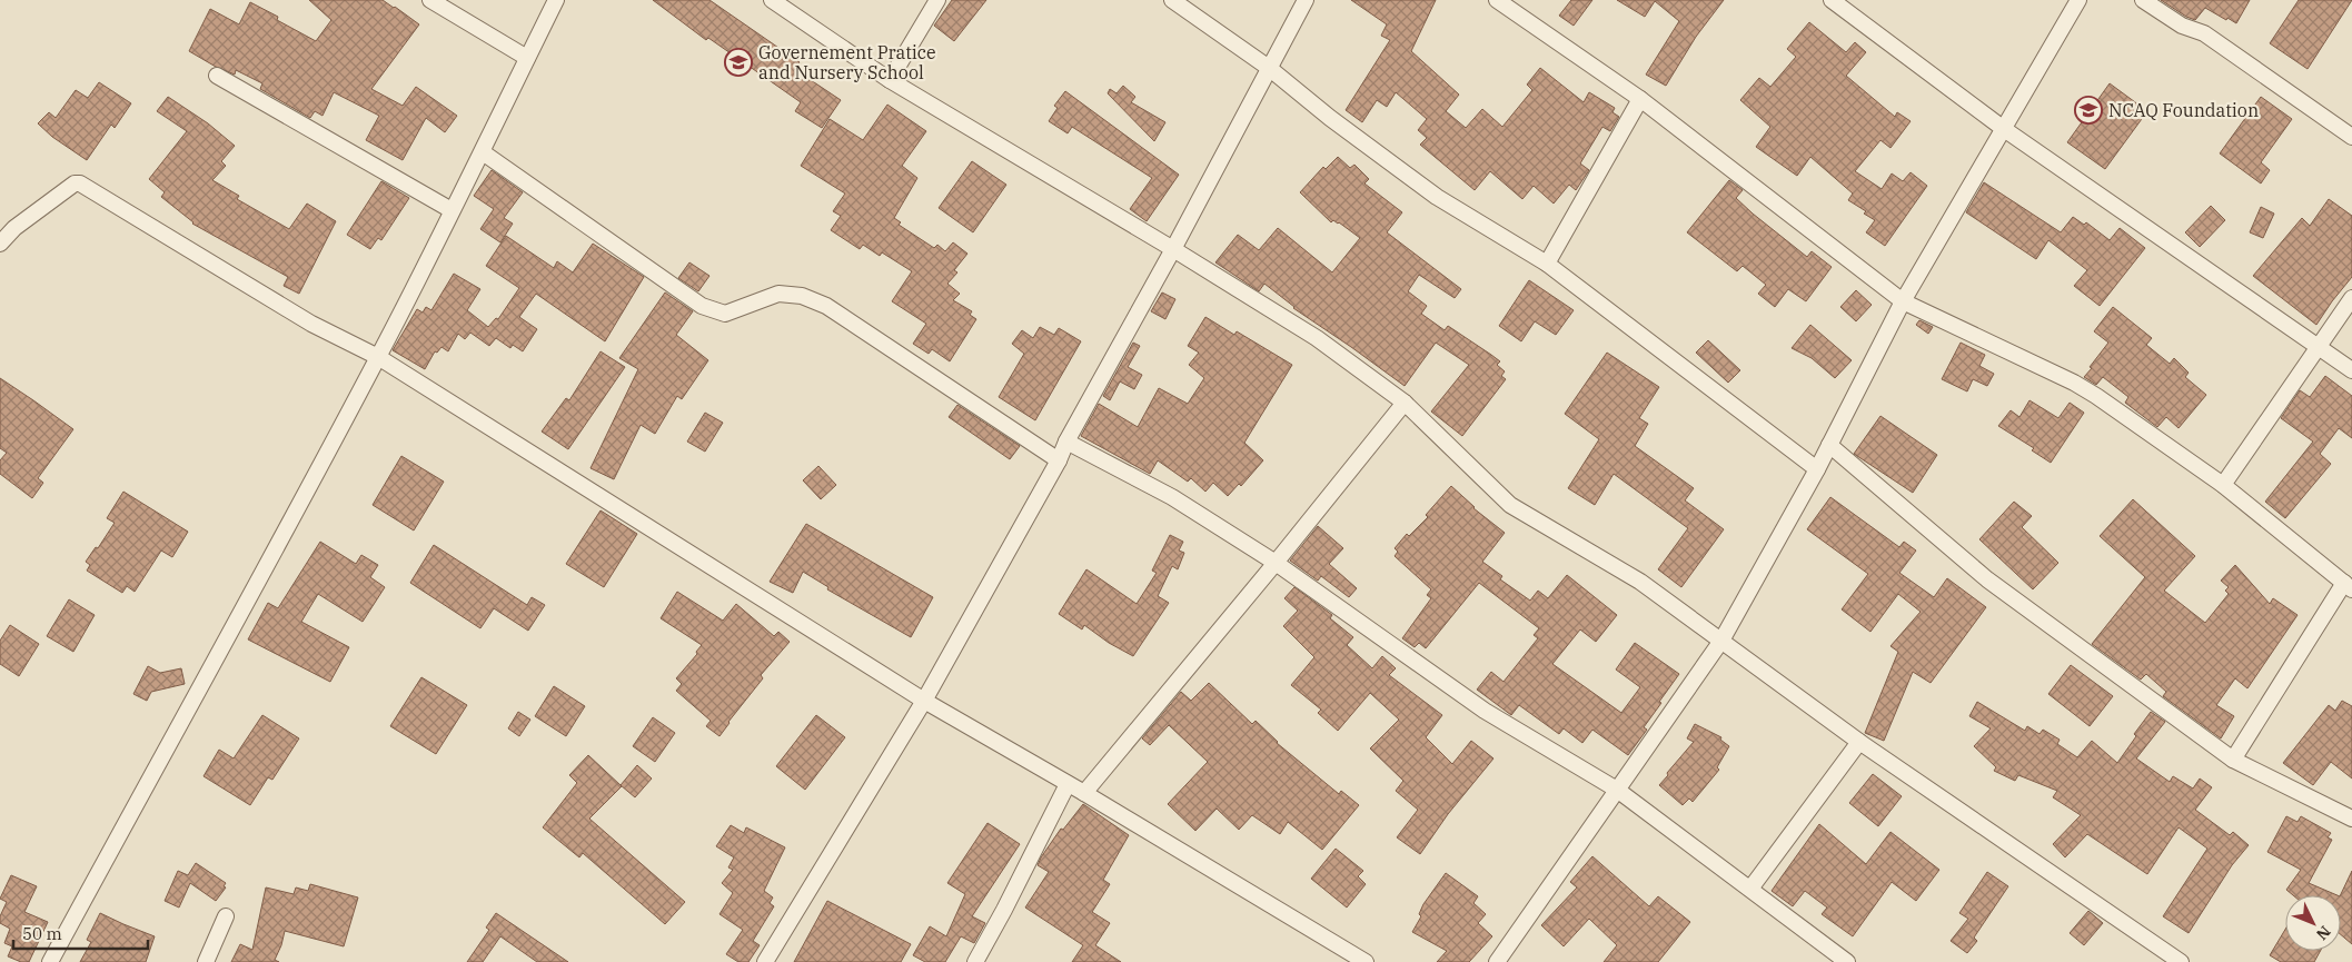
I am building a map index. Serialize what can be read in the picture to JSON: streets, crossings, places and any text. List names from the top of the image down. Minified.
{"places":{"school or university":["Governement Pratice and Nursery School","NCAQ Foundation"]},"scale_bar":"50 m","north":"bottom right"}
